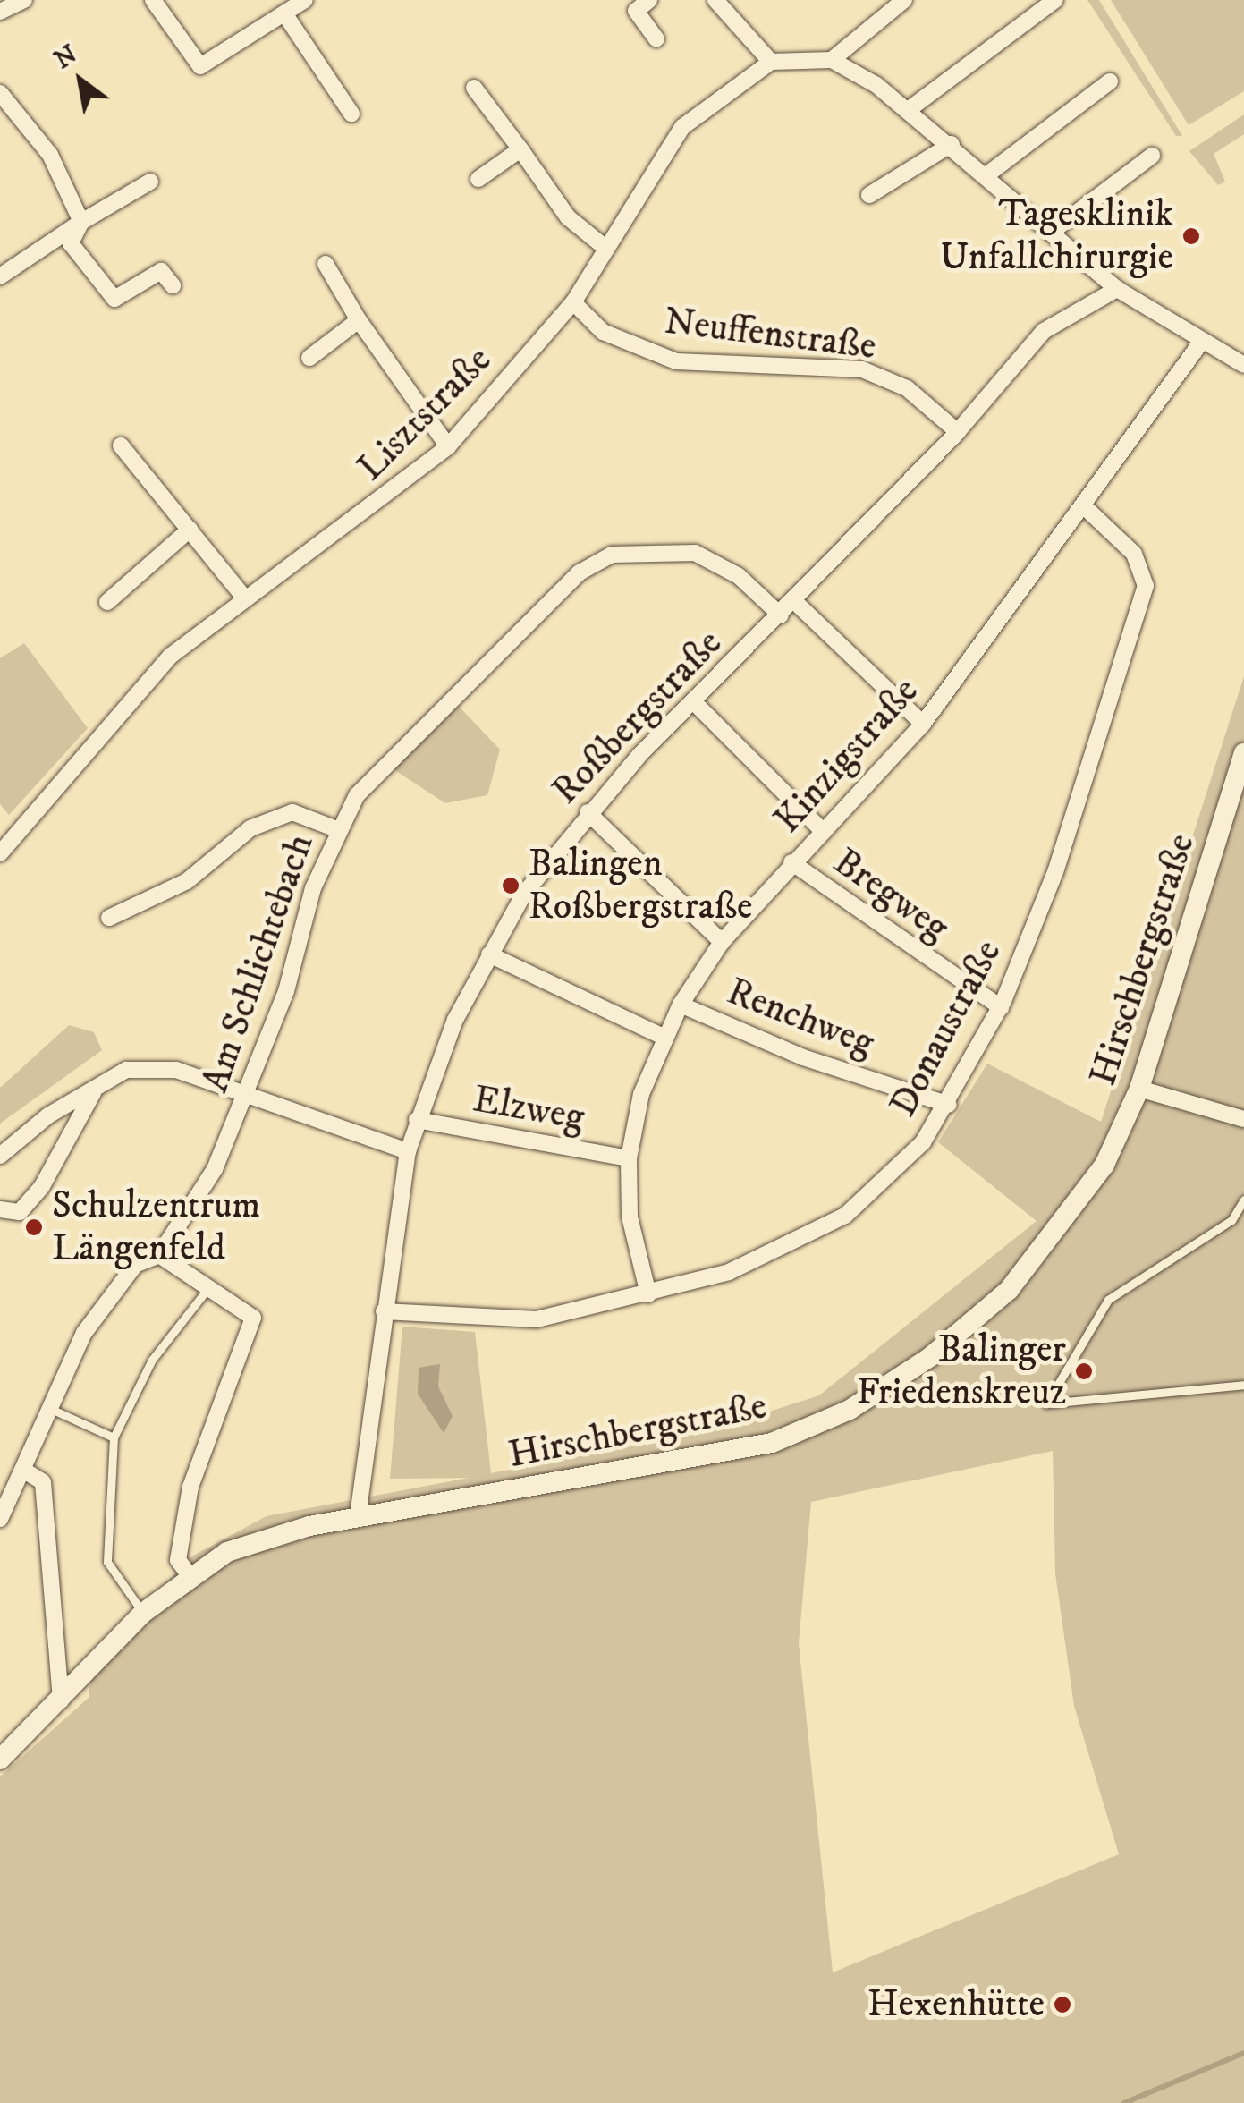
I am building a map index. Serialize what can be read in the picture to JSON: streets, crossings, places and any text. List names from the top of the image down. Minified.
{"streets":{"street":["Neuffenstraße","Lisztstraße","Roßbergstraße","Kinzigstraße","Bregweg","Hirschbergstraße","Am Schlichtebach","Renchweg","Donaustraße","Elzweg"]},"crossings":[["Neuffenstraße","Lisztstraße"],["Neuffenstraße","Roßbergstraße"],["Roßbergstraße","Hirschbergstraße"],["Roßbergstraße","Am Schlichtebach"],["Roßbergstraße","Donaustraße"],["Roßbergstraße","Elzweg"],["Kinzigstraße","Bregweg"],["Kinzigstraße","Renchweg"],["Kinzigstraße","Donaustraße"],["Kinzigstraße","Elzweg"],["Bregweg","Donaustraße"],["Renchweg","Donaustraße"]],"places":["Tagesklinik Unfallchirurgie","Balingen Roßbergstraße","Schulzentrum Längenfeld","Balinger Friedenskreuz","Hexenhütte"],"north":"top left"}
